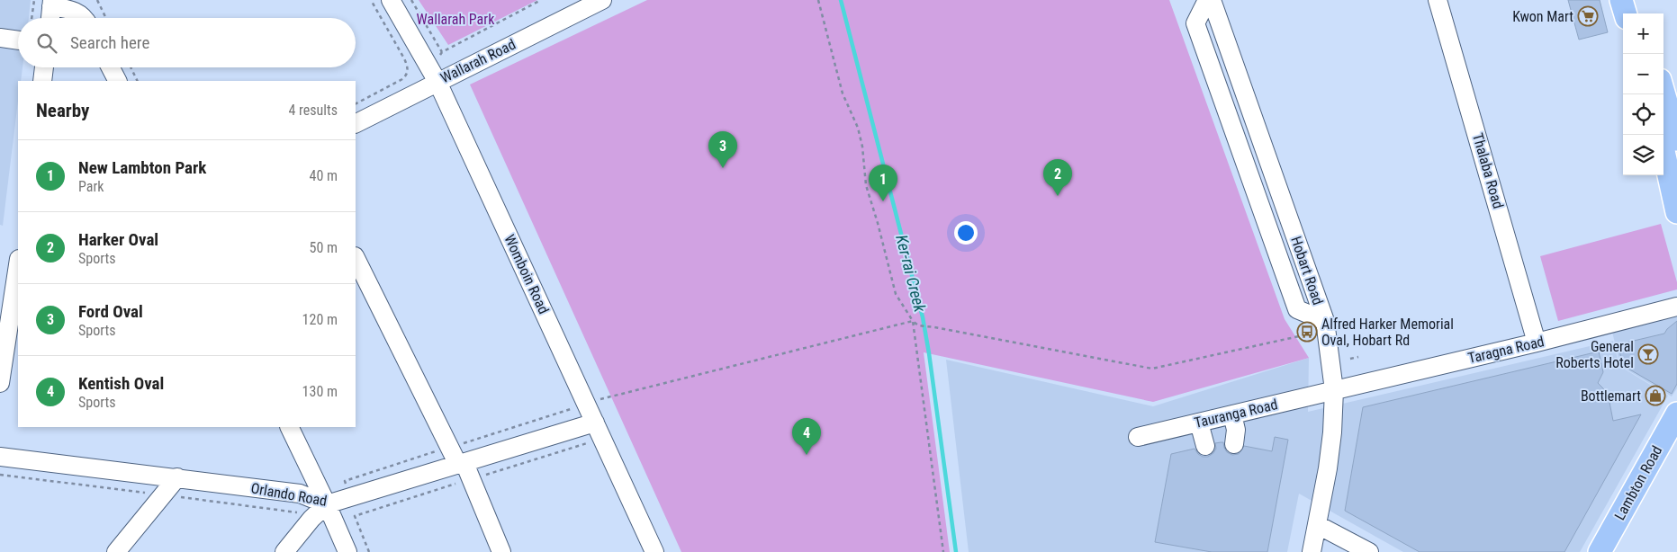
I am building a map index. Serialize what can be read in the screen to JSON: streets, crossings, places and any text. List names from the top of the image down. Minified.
{"streets":{"main road":["Lambton Road"],"street":["Wallarah Road","Thalaba Road","Hobart Road","Womboin Road","Taragna Road","Tauranga Road","Orlando Road"]},"crossings":[["Wallarah Road","Womboin Road"],["Thalaba Road","Taragna Road"],["Hobart Road","Taragna Road"],["Hobart Road","Tauranga Road"],["Womboin Road","Orlando Road"],["Taragna Road","Tauranga Road"]],"water":["Ker-rai Creek"],"parks":["Wallarah Park"],"places":{"supermarket":["Kwon Mart"],"bus stop":["Alfred Harker Memorial Oval, Hobart Rd"],"bar":["General Roberts Hotel"],"shop":["Bottlemart"]},"page":{"map_buttons":["+","−"],"search":"Search here","heading":["Nearby","4 results"],"pins":["3","2","1","4"],"list":[{"mark":"1","name":"New Lambton Park","note":"Park","value":"40 m"},{"mark":"2","name":"Harker Oval","note":"Sports","value":"50 m"},{"mark":"3","name":"Ford Oval","note":"Sports","value":"120 m"},{"mark":"4","name":"Kentish Oval","note":"Sports","value":"130 m"}]}}
